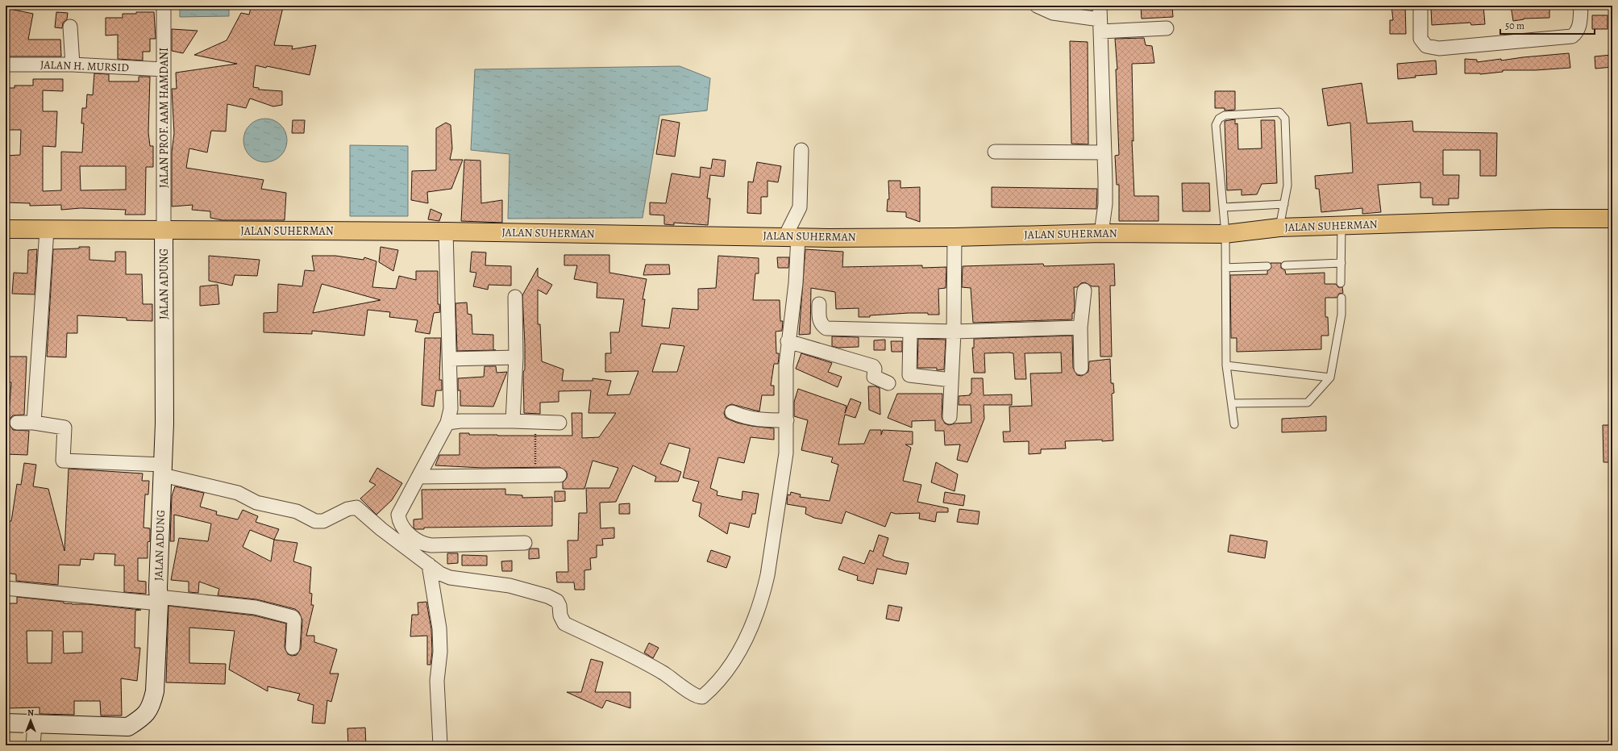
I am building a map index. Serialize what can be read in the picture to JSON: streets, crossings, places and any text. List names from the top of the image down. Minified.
{"streets":{"main road":["JALAN SUHERMAN","JALAN ADUNG"],"street":["JALAN H. MURSID","JALAN PROF. AAM HAMDANI"]},"crossings":[["JALAN H. MURSID","JALAN PROF. AAM HAMDANI"],["JALAN PROF. AAM HAMDANI","JALAN SUHERMAN"],["JALAN PROF. AAM HAMDANI","JALAN ADUNG"],["JALAN SUHERMAN","JALAN ADUNG"]],"scale_bar":"50 m","north":"top"}
